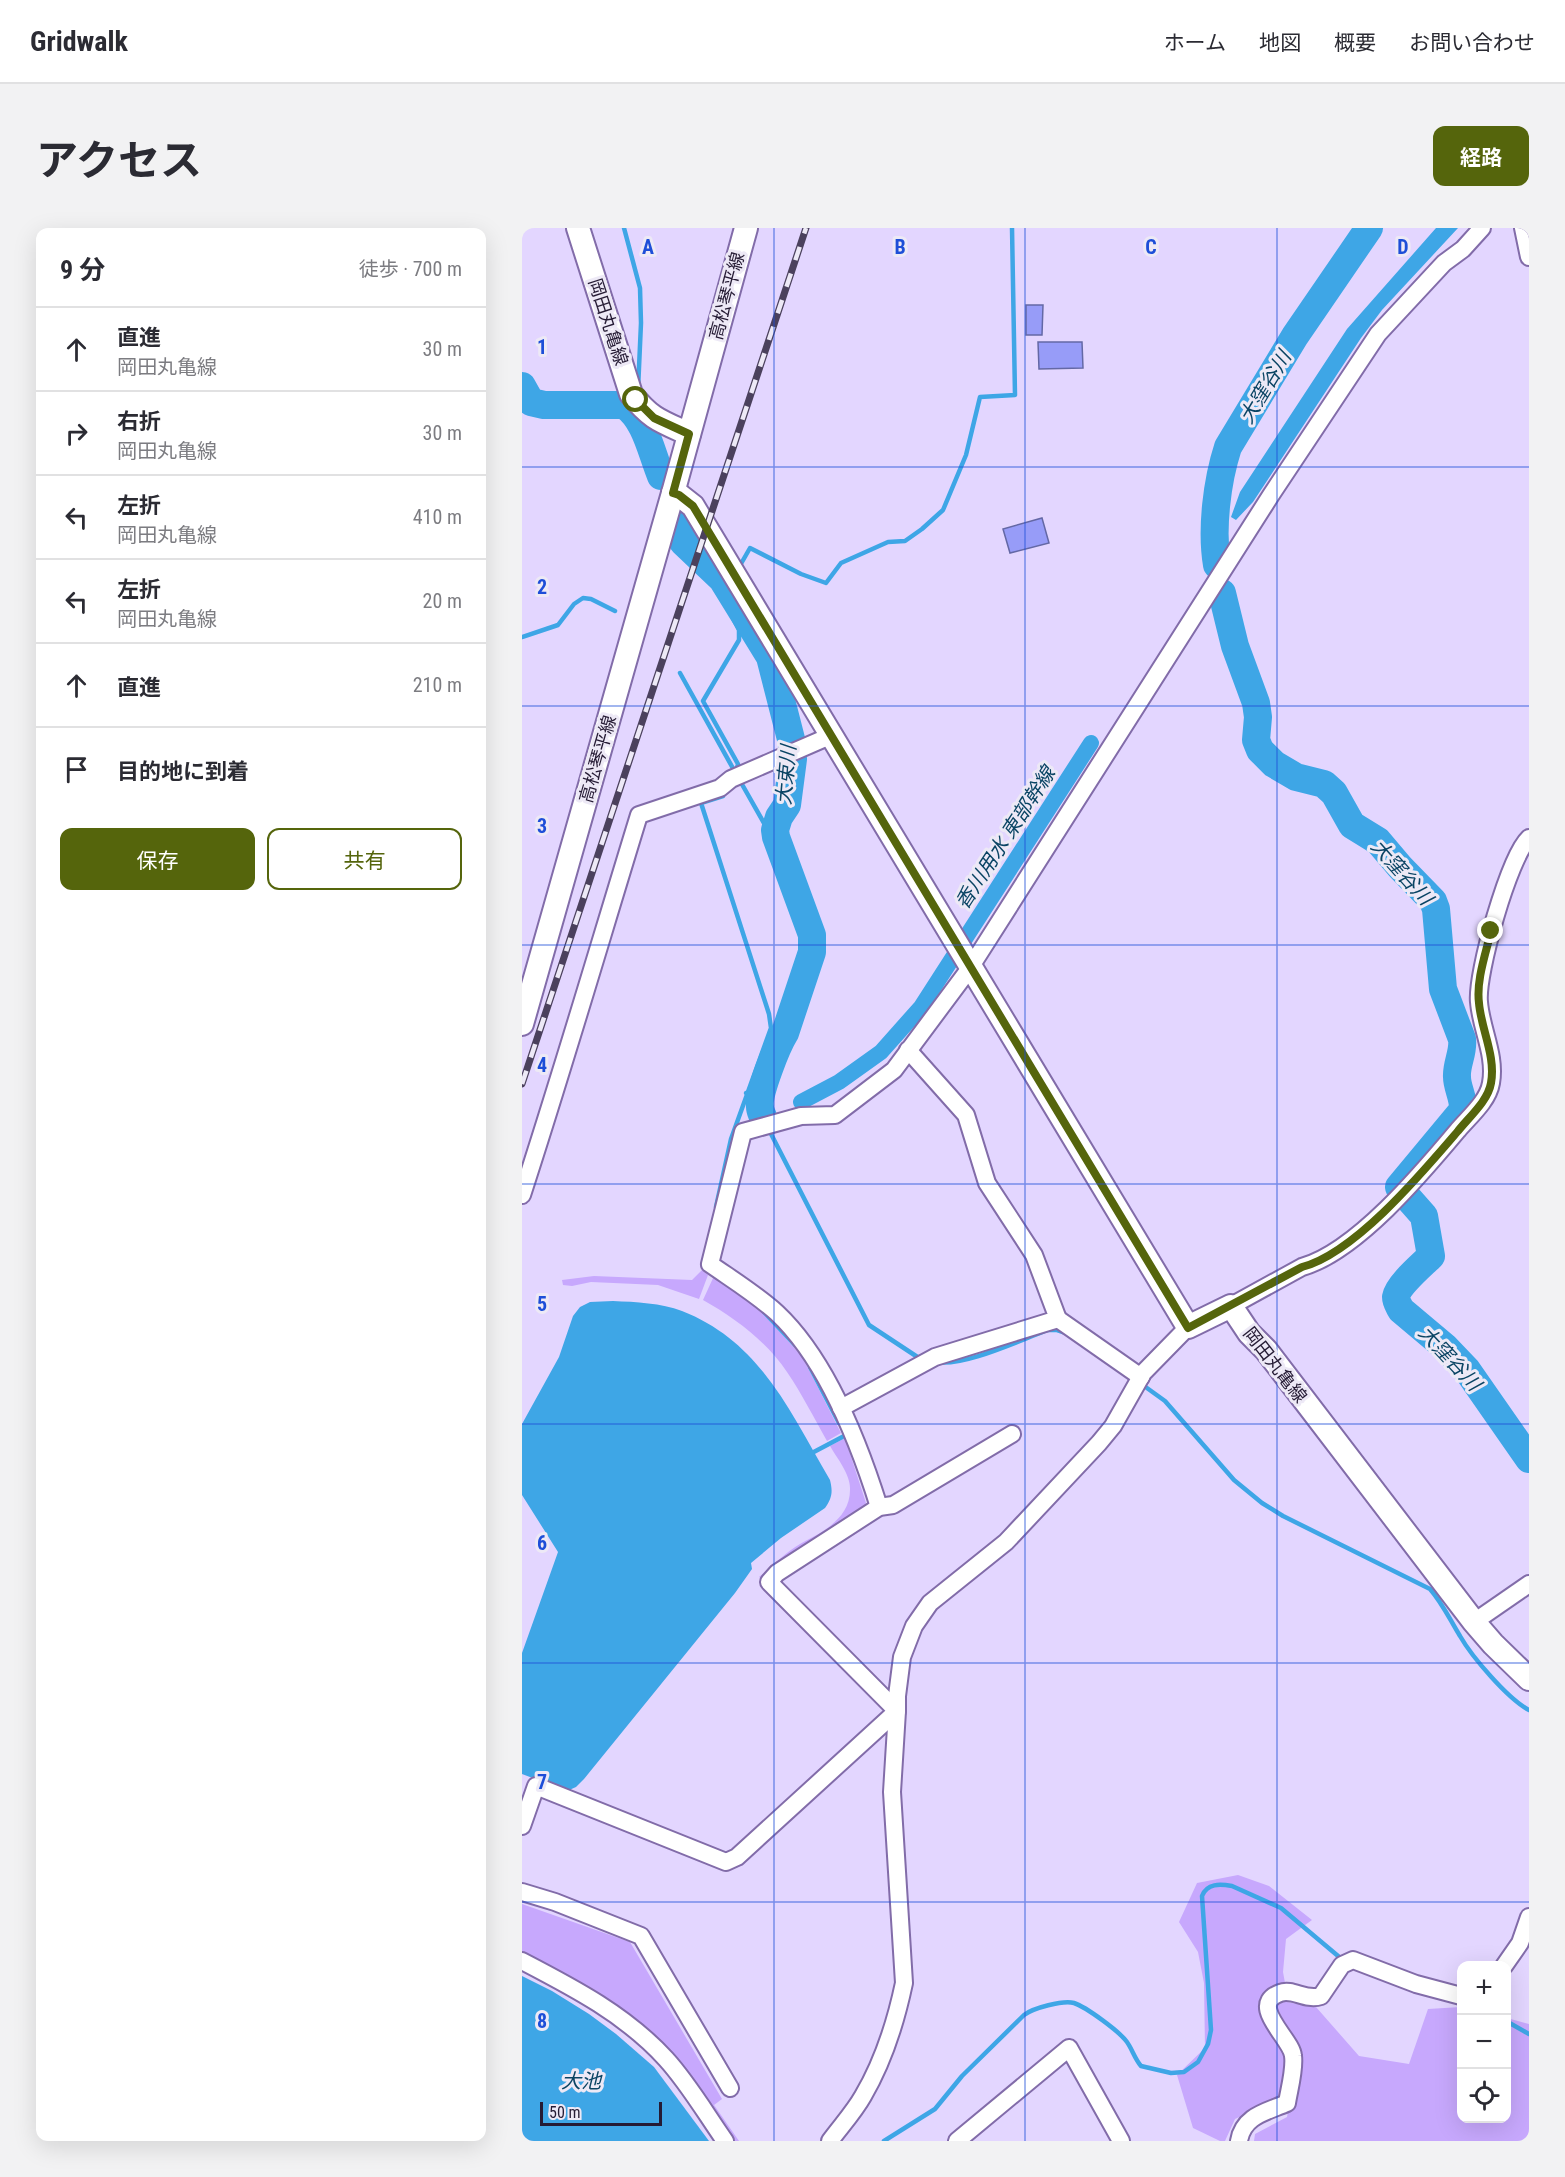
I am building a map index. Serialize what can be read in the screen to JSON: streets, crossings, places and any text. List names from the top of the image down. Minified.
{"streets":{"main road":["高松琴平線","岡田丸亀線"]},"crossings":[["高松琴平線","岡田丸亀線"]],"water":["大窪谷川","大束川","香川用水 東部幹線","大池"],"scale_bar":"50 m","page":{"header":"Gridwalk","nav":["ホーム","地図","概要","お問い合わせ"],"title":"アクセス","buttons":["経路",["保存","共有"]],"heading":["9 分","徒歩 · 700 m"],"list":[["直進","岡田丸亀線","30 m"],["右折","岡田丸亀線","30 m"],["左折","岡田丸亀線","410 m"],["左折","岡田丸亀線","20 m"],["直進","210 m"],"目的地に到着"],"map_buttons":["+","−"],"scale":"50 m"},"grid":{"columns":["A","B","C","D"],"rows":["1","2","3","4","5","6","7","8"]}}
